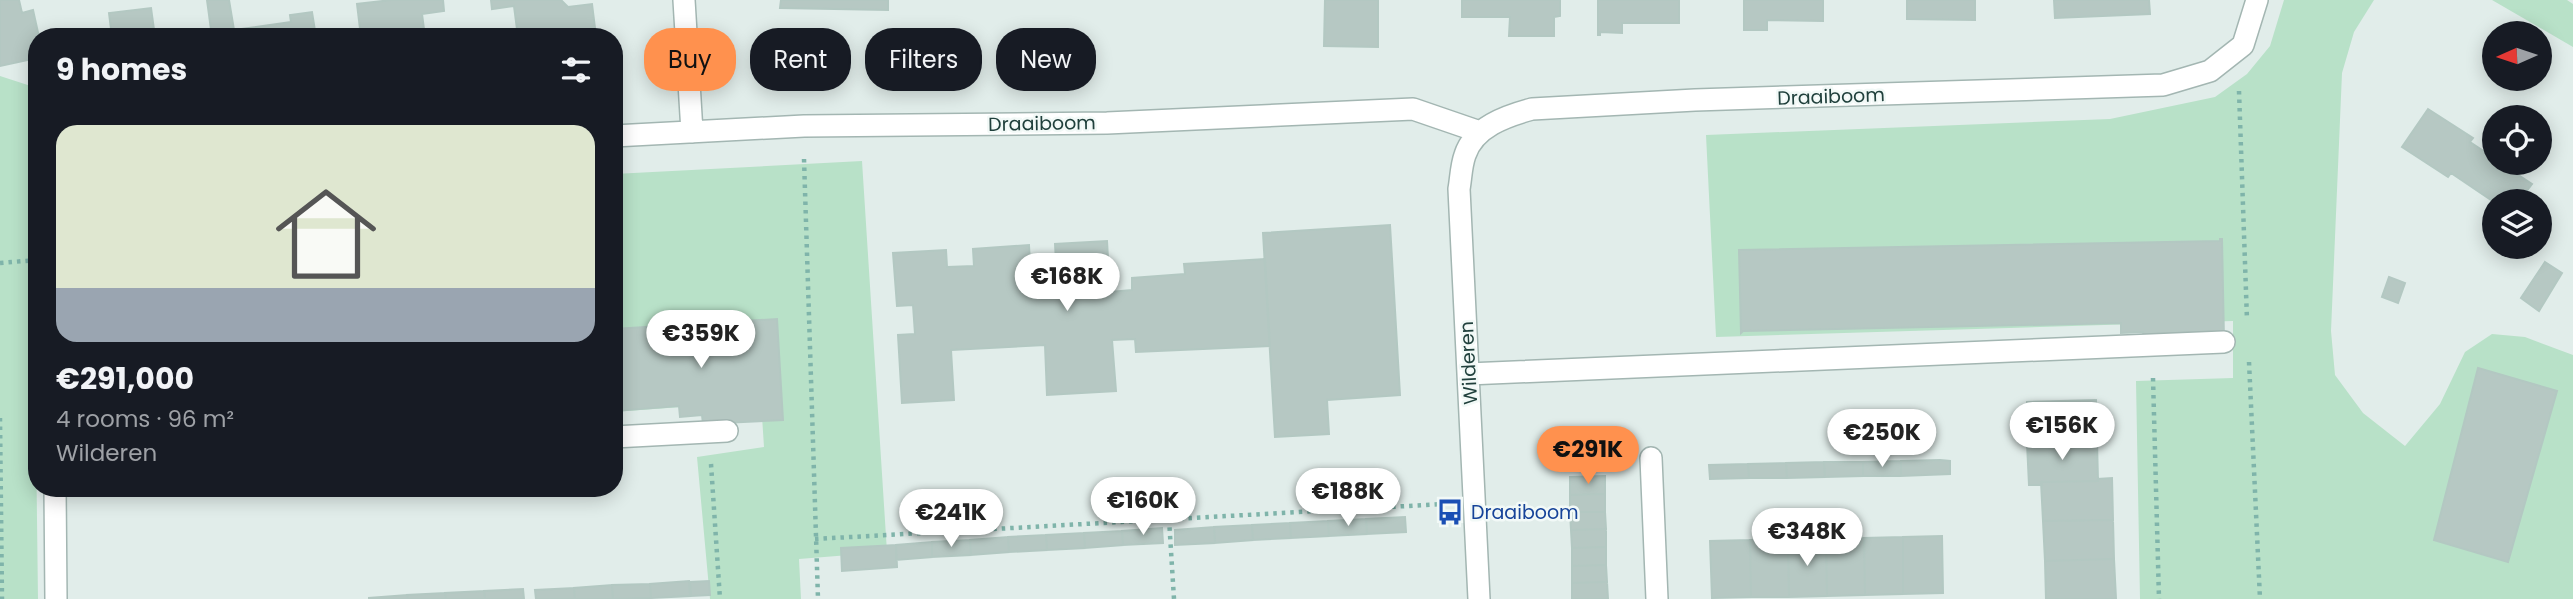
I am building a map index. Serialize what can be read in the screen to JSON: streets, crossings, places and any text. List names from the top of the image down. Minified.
{"streets":{"street":["Draaiboom","Wilderen"]},"crossings":[["Draaiboom","Wilderen"]],"places":{"bus stop":["Draaiboom"]},"north":"left","page":{"chip":["Buy","Rent","Filters","New"],"heading":"9 homes","list":[{"name":"€291,000","note":"4 rooms · 96 m² · Wilderen"}],"price":["€168K","€359K","€156K","€250K","€291K","€188K","€160K","€241K","€348K"]}}
